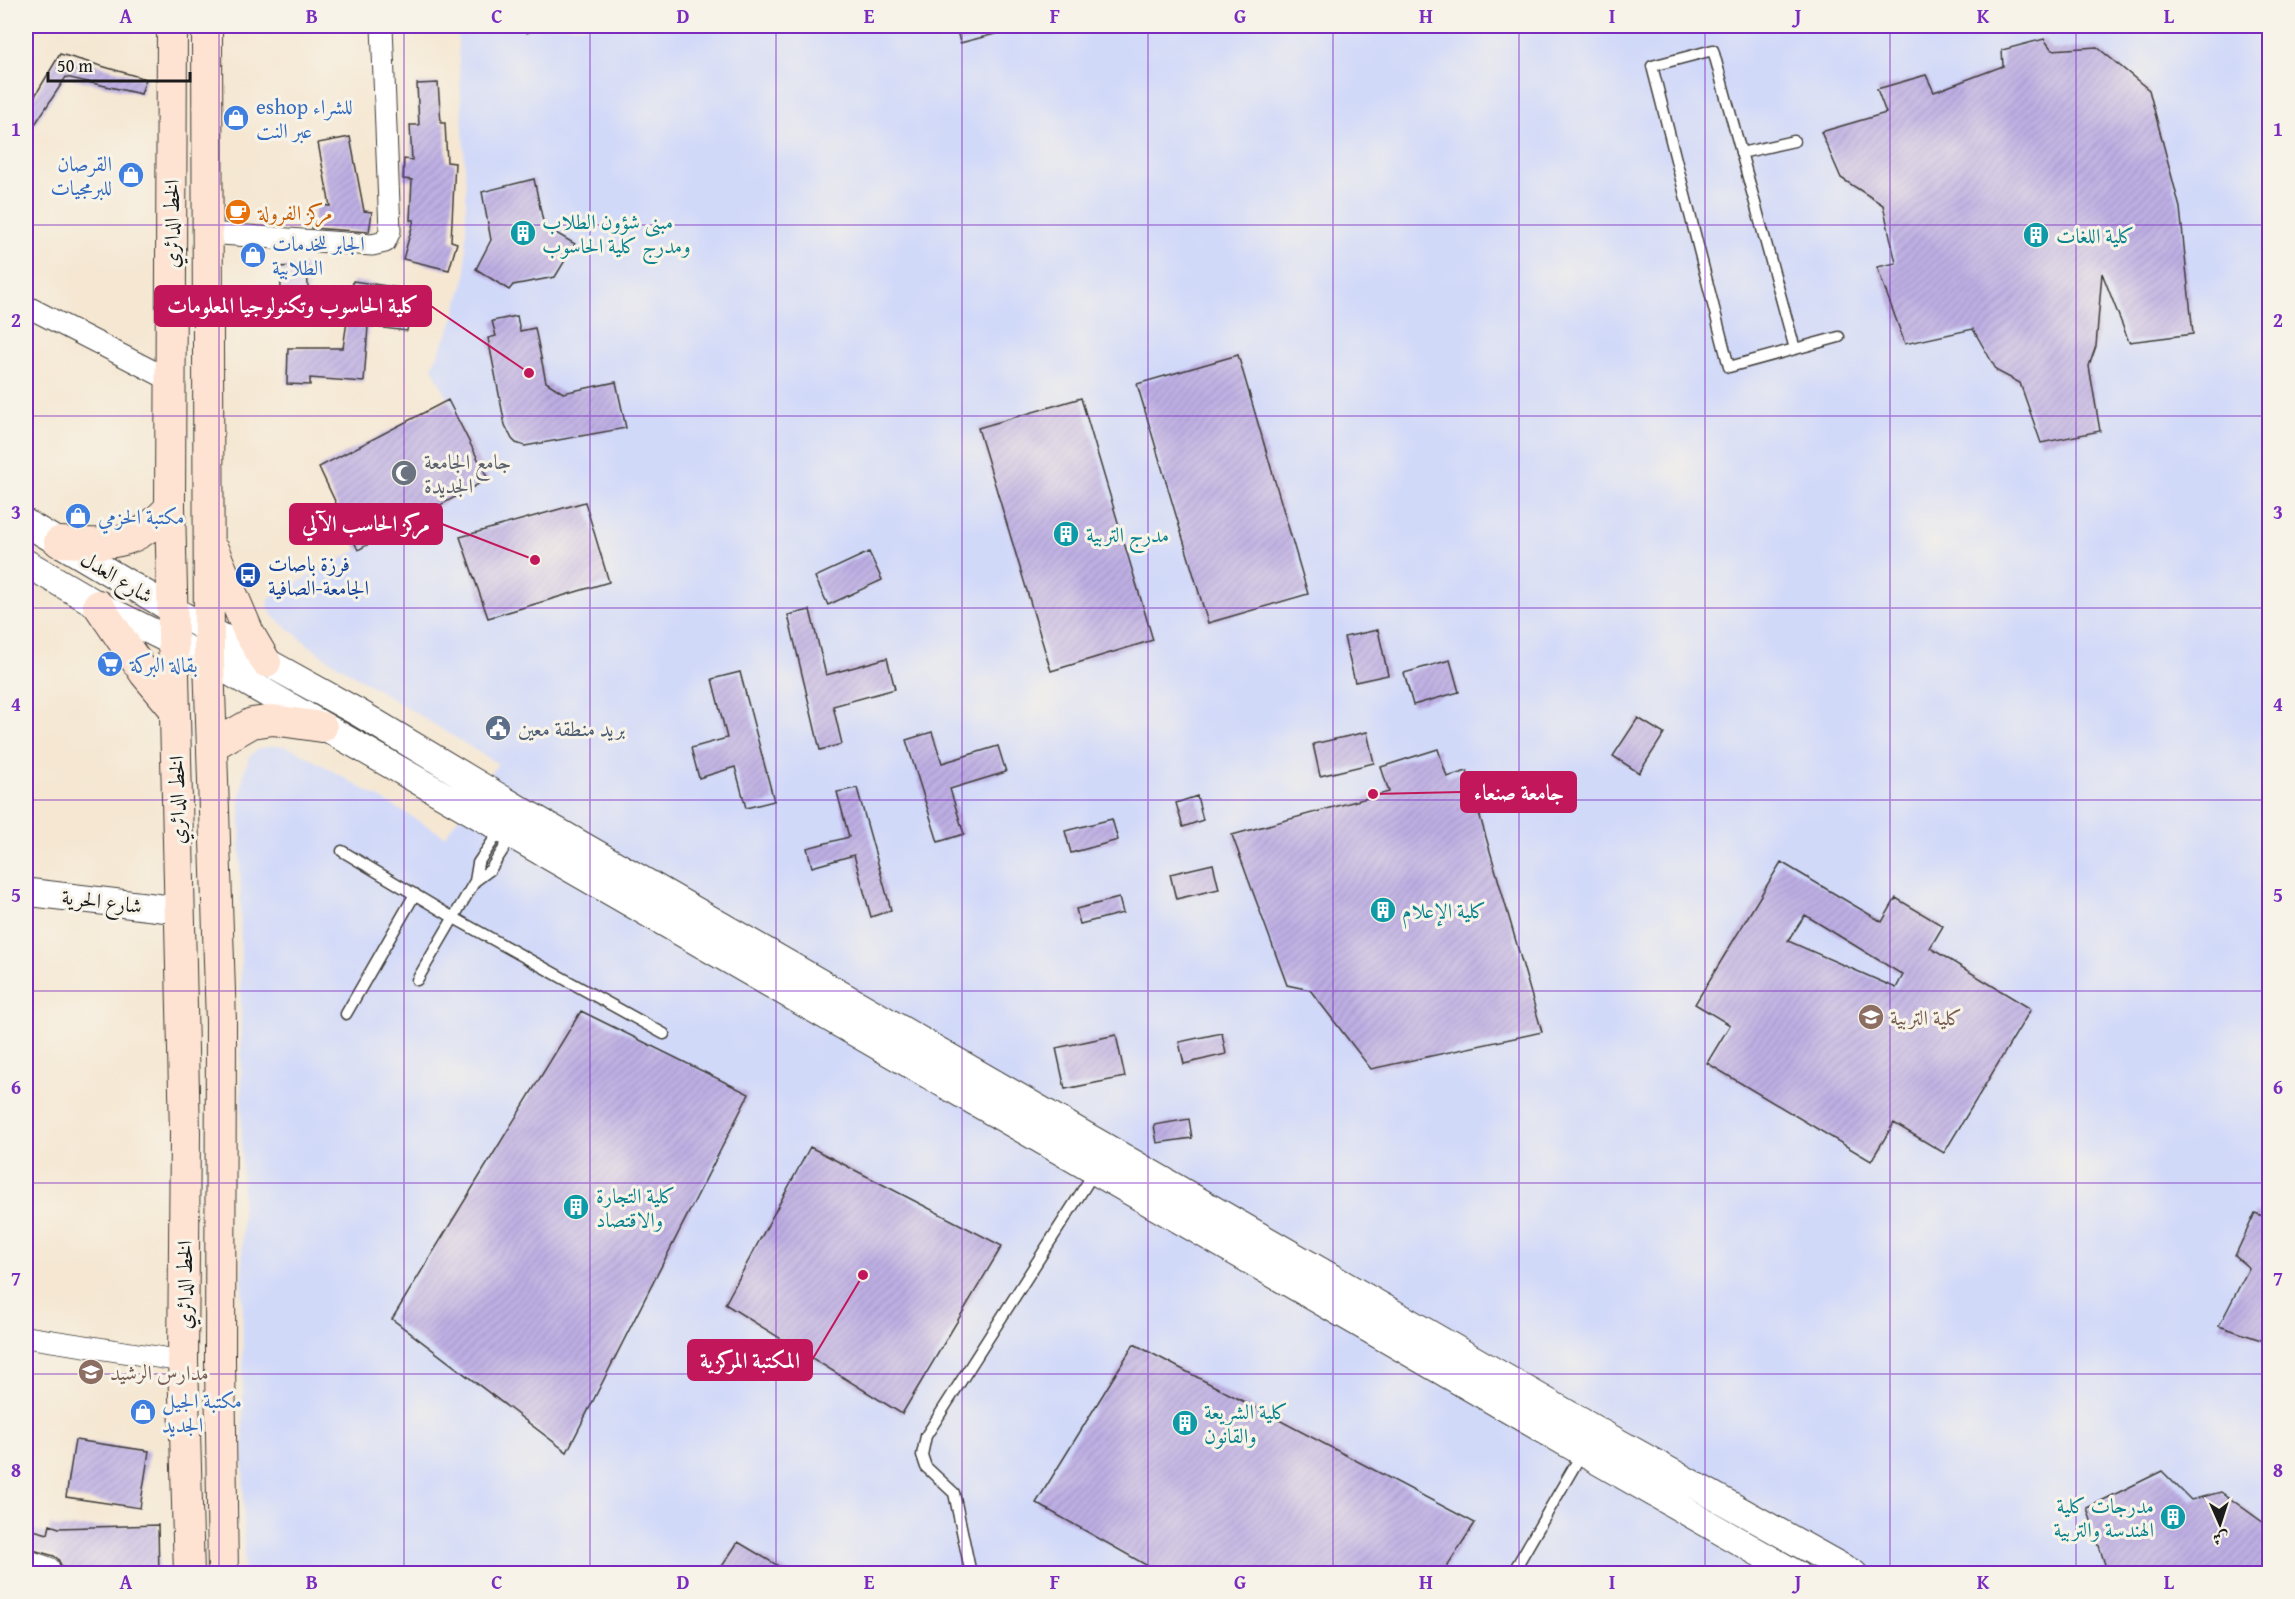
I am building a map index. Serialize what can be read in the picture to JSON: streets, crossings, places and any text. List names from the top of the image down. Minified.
{"streets":{"main road":["الخط الدائري"],"street":["شارع العدل","شارع الحرية"]},"crossings":[["الخط الدائري","شارع العدل"],["الخط الدائري","شارع الحرية"]],"places":{"shop":["eshop للشراء عبر النت","القرصان للبرمجيات","الجابر للخدمات الطلابية","مكتبة الحزمي","مكتبة الجيل الجديد"],"cafe":["مركز الفرولة"],"building":["مبنى شؤون الطلاب ومدرج كلية الحاسوب","كلية اللغات","مدرج التربية","كلية الإعلام","كلية التجارة والاقتصاد","كلية الشريعة والقانون","مدرجات كلية الهندسة والتربية"],"other":["كلية الحاسوب وتكنولوجيا المعلومات","مركز الحاسب الآلي","جامعة صنعاء","المكتبة المركزية"],"mosque":["جامع الجامعة الجديدة"],"bus stop":["فرزة باصات الجامعة-الصافية"],"supermarket":["بقالة البركة"],"public building":["بريد منطقة معين"],"school or university":["كلية التربية","مدارس الرشيد"]},"scale_bar":"50 m","north":"bottom","grid":{"columns":["A","B","C","D","E","F","G","H","I","J","K","L"],"rows":["1","2","3","4","5","6","7","8"]}}
